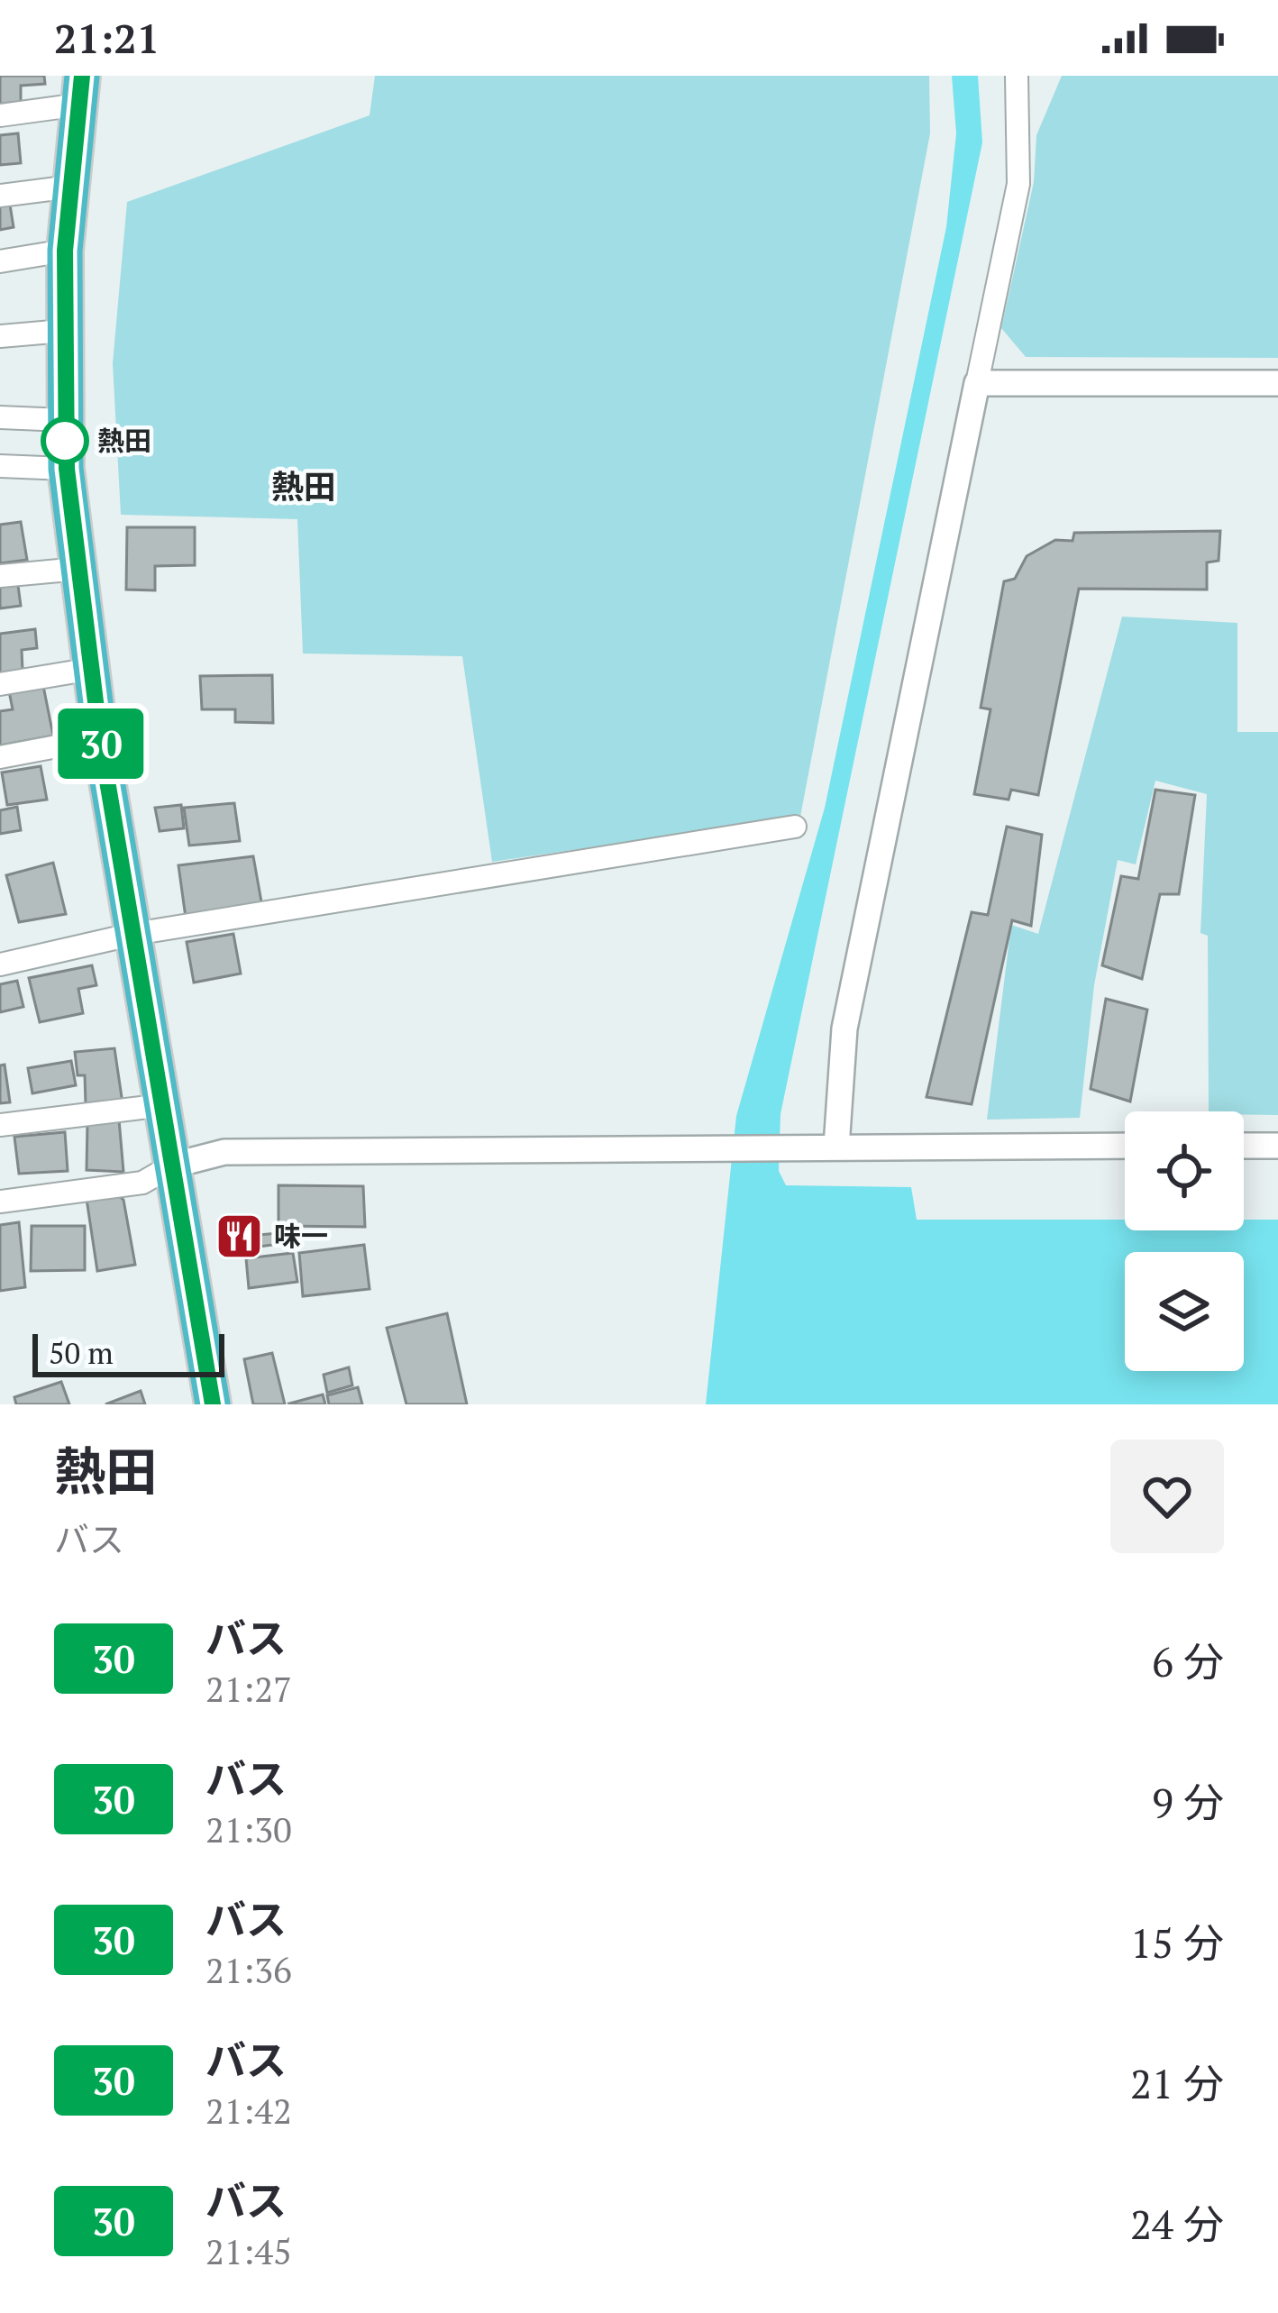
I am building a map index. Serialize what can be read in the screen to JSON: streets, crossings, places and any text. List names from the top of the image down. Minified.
{"districts":["熱田"],"places":{"other":["熱田"],"restaurant":["味一"]},"lines":["bus line 30"],"scale_bar":"50 m","page":{"status":"21:21","on_map":"30","scale":"50 m","heading":["熱田","バス"],"list":[{"mark":"30","name":"バス","note":"21:27","value":"6 分"},{"mark":"30","name":"バス","note":"21:30","value":"9 分"},{"mark":"30","name":"バス","note":"21:36","value":"15 分"},{"mark":"30","name":"バス","note":"21:42","value":"21 分"},{"mark":"30","name":"バス","note":"21:45","value":"24 分"}]}}
